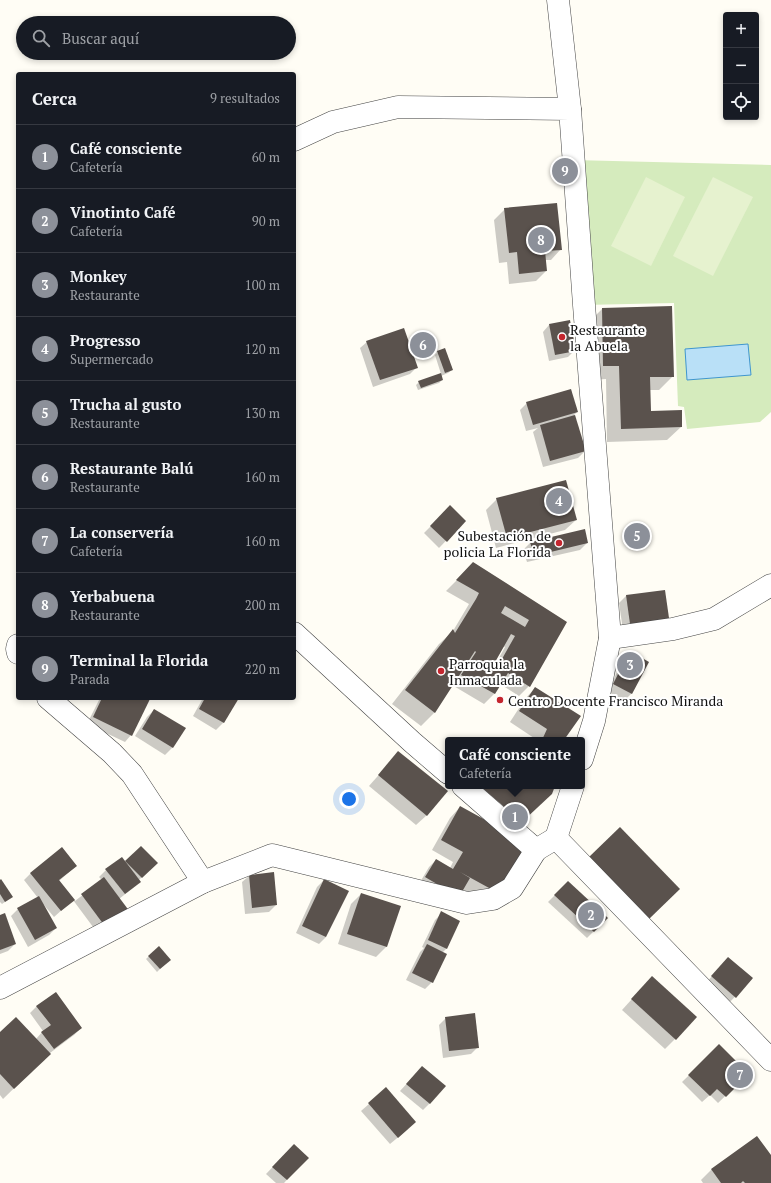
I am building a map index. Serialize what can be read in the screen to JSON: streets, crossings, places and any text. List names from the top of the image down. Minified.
{"places":["Restaurante la Abuela","Subestación de policia La Florida","Parroquia la Inmaculada","Centro Docente Francisco Miranda"],"page":{"map_buttons":["+","−"],"search":"Buscar aquí","heading":["Cerca","9 resultados"],"list":[{"mark":"1","name":"Café consciente","note":"Cafetería","value":"60 m"},{"mark":"2","name":"Vinotinto Café","note":"Cafetería","value":"90 m"},{"mark":"3","name":"Monkey","note":"Restaurante","value":"100 m"},{"mark":"4","name":"Progresso","note":"Supermercado","value":"120 m"},{"mark":"5","name":"Trucha al gusto","note":"Restaurante","value":"130 m"},{"mark":"6","name":"Restaurante Balú","note":"Restaurante","value":"160 m"},{"mark":"7","name":"La conservería","note":"Cafetería","value":"160 m"},{"mark":"8","name":"Yerbabuena","note":"Restaurante","value":"200 m"},{"mark":"9","name":"Terminal la Florida","note":"Parada","value":"220 m"}],"pins":["9","8","6","4","5","3","1","2","7"],"popup":["Café consciente","Cafetería"]}}
